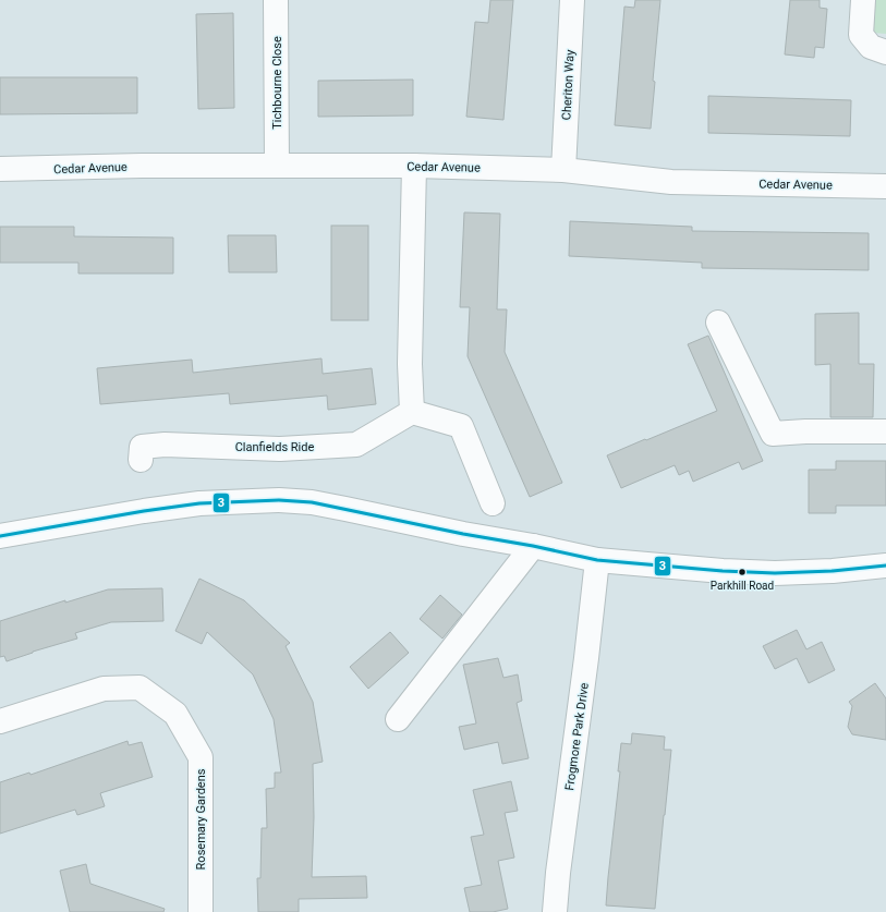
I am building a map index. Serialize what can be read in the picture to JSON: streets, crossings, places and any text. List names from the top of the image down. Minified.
{"streets":{"street":["Tichbourne Close","Cheriton Way","Cedar Avenue","Clanfields Ride","Frogmore Park Drive","Rosemary Gardens"]},"crossings":[["Tichbourne Close","Cedar Avenue"],["Cheriton Way","Cedar Avenue"]],"places":["Parkhill Road"],"lines":["transit line 3"]}
